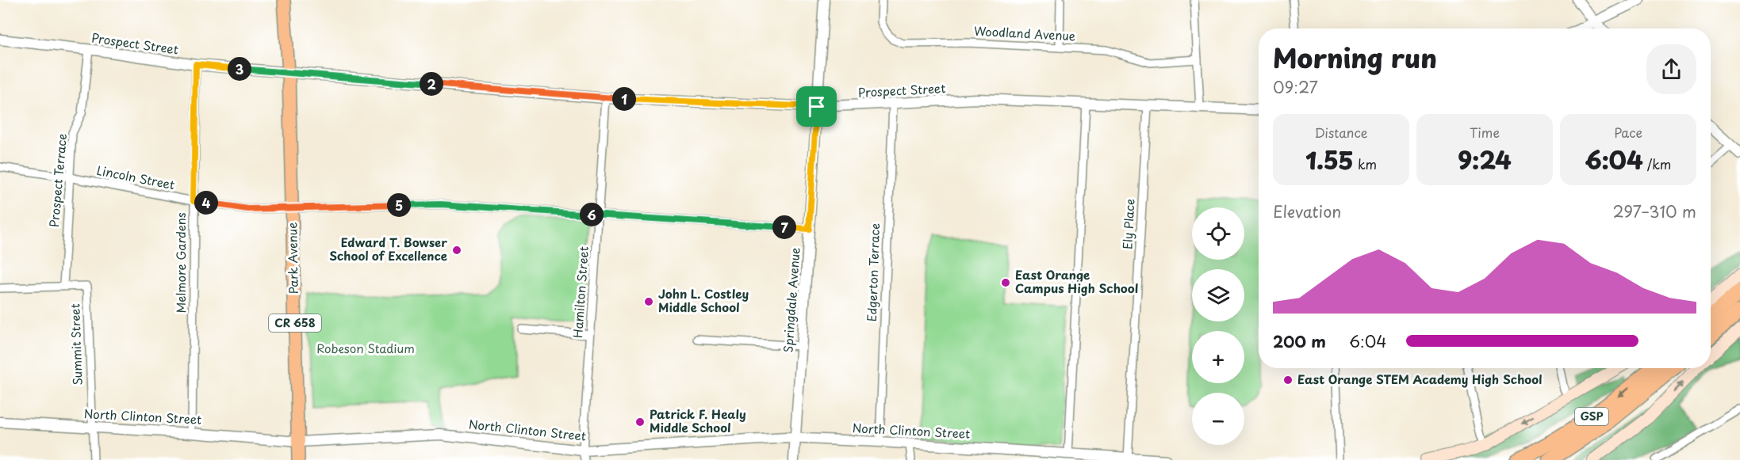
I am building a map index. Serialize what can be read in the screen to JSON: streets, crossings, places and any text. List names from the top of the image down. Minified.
{"streets":{"highway":["GSP"],"main road":["Park Avenue","CR 658"],"street":["Woodland Avenue","Prospect Street","Lincoln Street","Prospect Terrace","Ely Place","Melmore Gardens","Edgerton Terrace","Hamilton Street","Springdale Avenue","Summit Street","North Clinton Street"]},"crossings":[["Prospect Street","Prospect Terrace"],["Prospect Street","Ely Place"],["Prospect Street","Park Avenue"],["Prospect Street","Melmore Gardens"],["Prospect Street","Edgerton Terrace"],["Prospect Street","Hamilton Street"],["Prospect Street","Springdale Avenue"],["Lincoln Street","Prospect Terrace"],["Lincoln Street","Park Avenue"],["Lincoln Street","Melmore Gardens"],["Lincoln Street","Hamilton Street"],["Lincoln Street","Springdale Avenue"],["Prospect Terrace","Summit Street"],["Ely Place","North Clinton Street"],["Park Avenue","North Clinton Street"],["Melmore Gardens","North Clinton Street"],["Edgerton Terrace","North Clinton Street"],["Hamilton Street","North Clinton Street"],["Springdale Avenue","North Clinton Street"],["Summit Street","North Clinton Street"]],"parks":["Robeson Stadium"],"places":["Edward T. Bowser School of Excellence","East Orange Campus High School","John L. Costley Middle School","East Orange STEM Academy High School","Patrick F. Healy Middle School"],"page":{"heading":["Morning run","09:27"],"pins":["3","2","1","4","5","6","7"],"stats":[["Distance","1.55 km"],["Time","9:24"],["Pace","6:04 /km"]],"chart":["Elevation","297–310 m"],"map_buttons":["+","−"],"list":[{"name":"200 m","note":"6:04"}]}}
